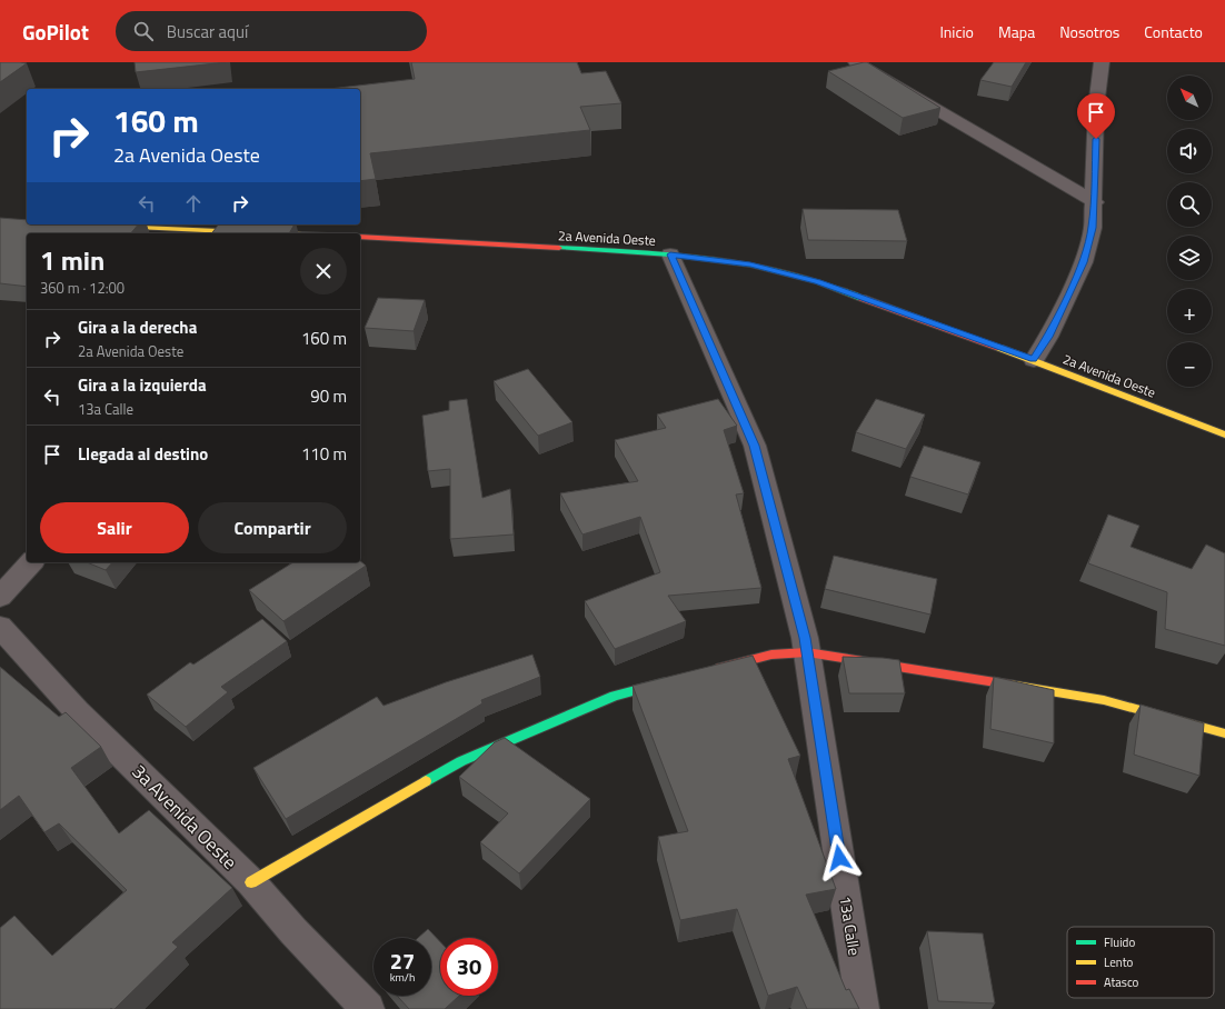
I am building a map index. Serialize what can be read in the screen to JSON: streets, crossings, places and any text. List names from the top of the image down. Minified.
{"streets":{"street":["2a Avenida Oeste","3a Avenida Oeste","13a Calle"]},"crossings":[["2a Avenida Oeste","13a Calle"]],"legend":["Fluido","Lento","Atasco"],"north":"top left","page":{"header":"GoPilot","search":"Buscar aquí","nav":["Inicio","Mapa","Nosotros","Contacto"],"map_buttons":["+","−"],"turn":["160 m","2a Avenida Oeste"],"heading":["1 min","360 m · 12:00"],"list":[{"name":"Gira a la derecha","note":"2a Avenida Oeste","value":"160 m"},{"name":"Gira a la izquierda","note":"13a Calle","value":"90 m"},{"name":"Llegada al destino","value":"110 m"}],"buttons":["Salir","Compartir"],"speed":"27 km/h","limit":"30"}}
